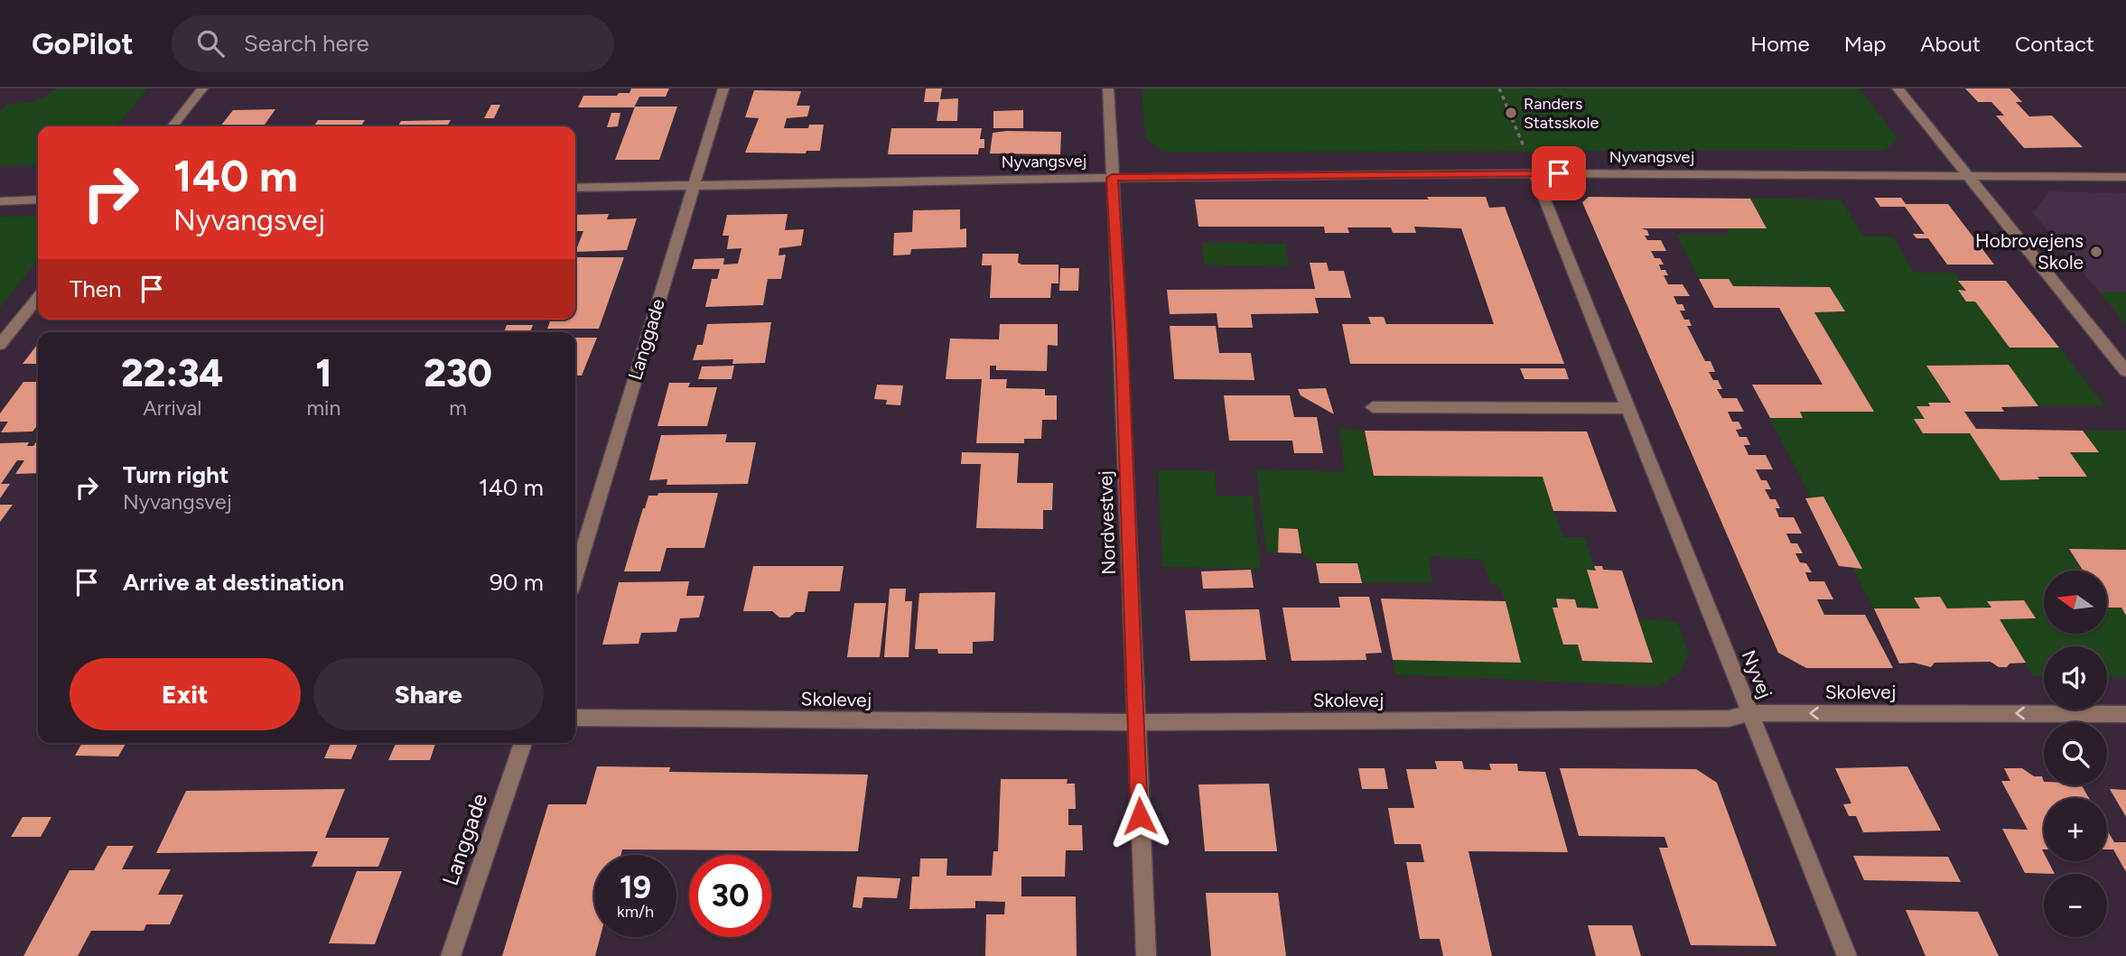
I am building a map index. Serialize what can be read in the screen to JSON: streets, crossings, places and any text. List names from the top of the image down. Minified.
{"streets":{"street":["Nyvangsvej","Langgade","Nordvestvej","Nyvej","Skolevej"]},"crossings":[["Nyvangsvej","Langgade"],["Nyvangsvej","Nordvestvej"],["Nyvangsvej","Nyvej"],["Nordvestvej","Skolevej"],["Nyvej","Skolevej"]],"places":["Randers Statsskole","Hobrovejens Skole"],"north":"left","page":{"header":"GoPilot","search":"Search here","nav":["Home","Map","About","Contact"],"turn":["140 m","Nyvangsvej"],"then":"Then","eta":["22:34","Arrival","1","min","230","m"],"list":[{"name":"Turn right","note":"Nyvangsvej","value":"140 m"},{"name":"Arrive at destination","value":"90 m"}],"map_buttons":["+","−"],"buttons":["Exit","Share"],"speed":"19 km/h","limit":"30"}}
